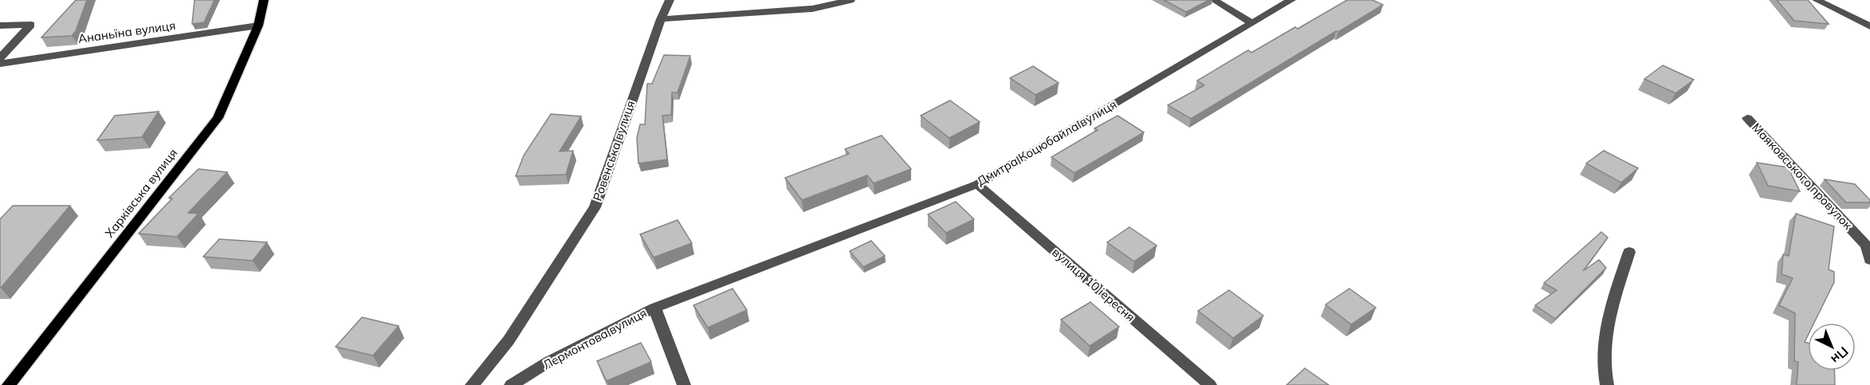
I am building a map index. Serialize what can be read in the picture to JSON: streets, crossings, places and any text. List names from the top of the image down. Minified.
{"streets":{"main road":["Харківська вулиця"],"street":["Ананьїна вулиця","Дмитра Коцюбайла вулиця","Ровенська вулиця","Маяковського провулок","вулиця 10 іересня","Лермонтова вулиця"]},"crossings":[["Ананьїна вулиця","Харківська вулиця"],["Дмитра Коцюбайла вулиця","вулиця 10 іересня"],["Дмитра Коцюбайла вулиця","Лермонтова вулиця"]],"north":"bottom right"}
